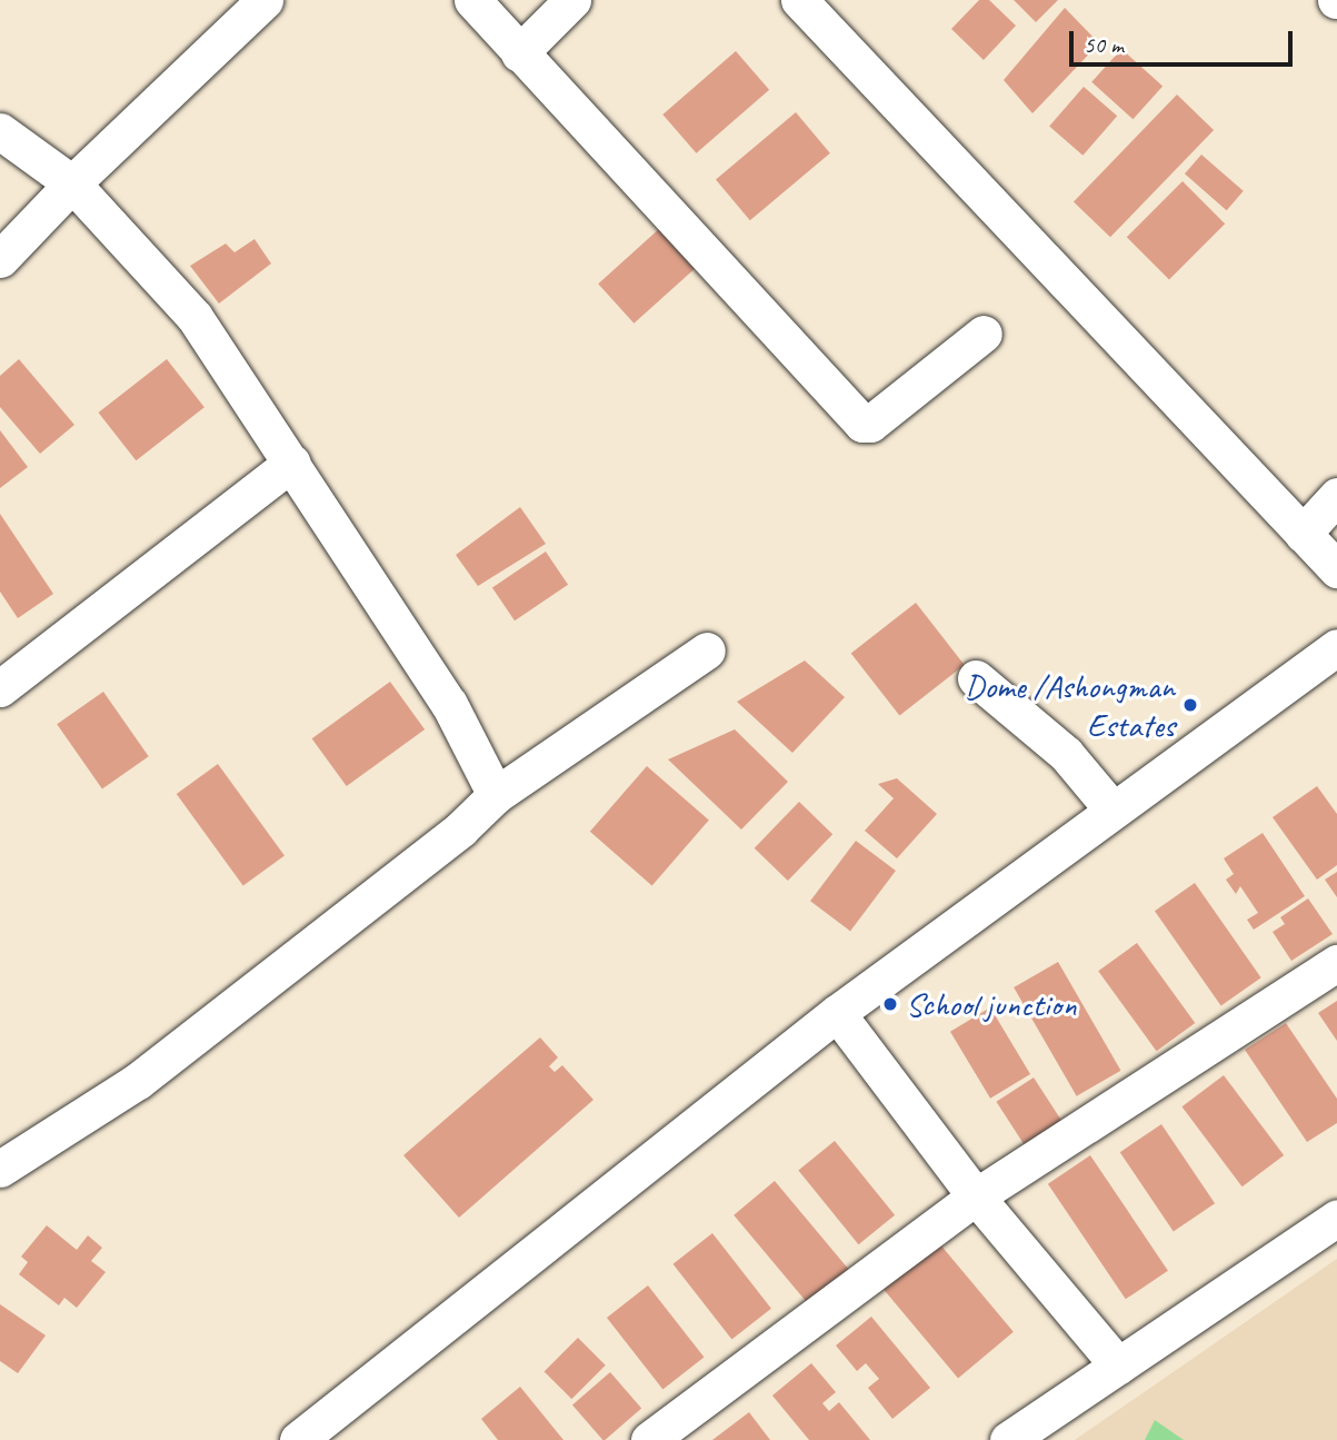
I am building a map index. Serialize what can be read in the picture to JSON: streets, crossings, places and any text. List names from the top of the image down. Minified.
{"places":["Dome /Ashongman Estates","School junction"],"scale_bar":"50 m"}
